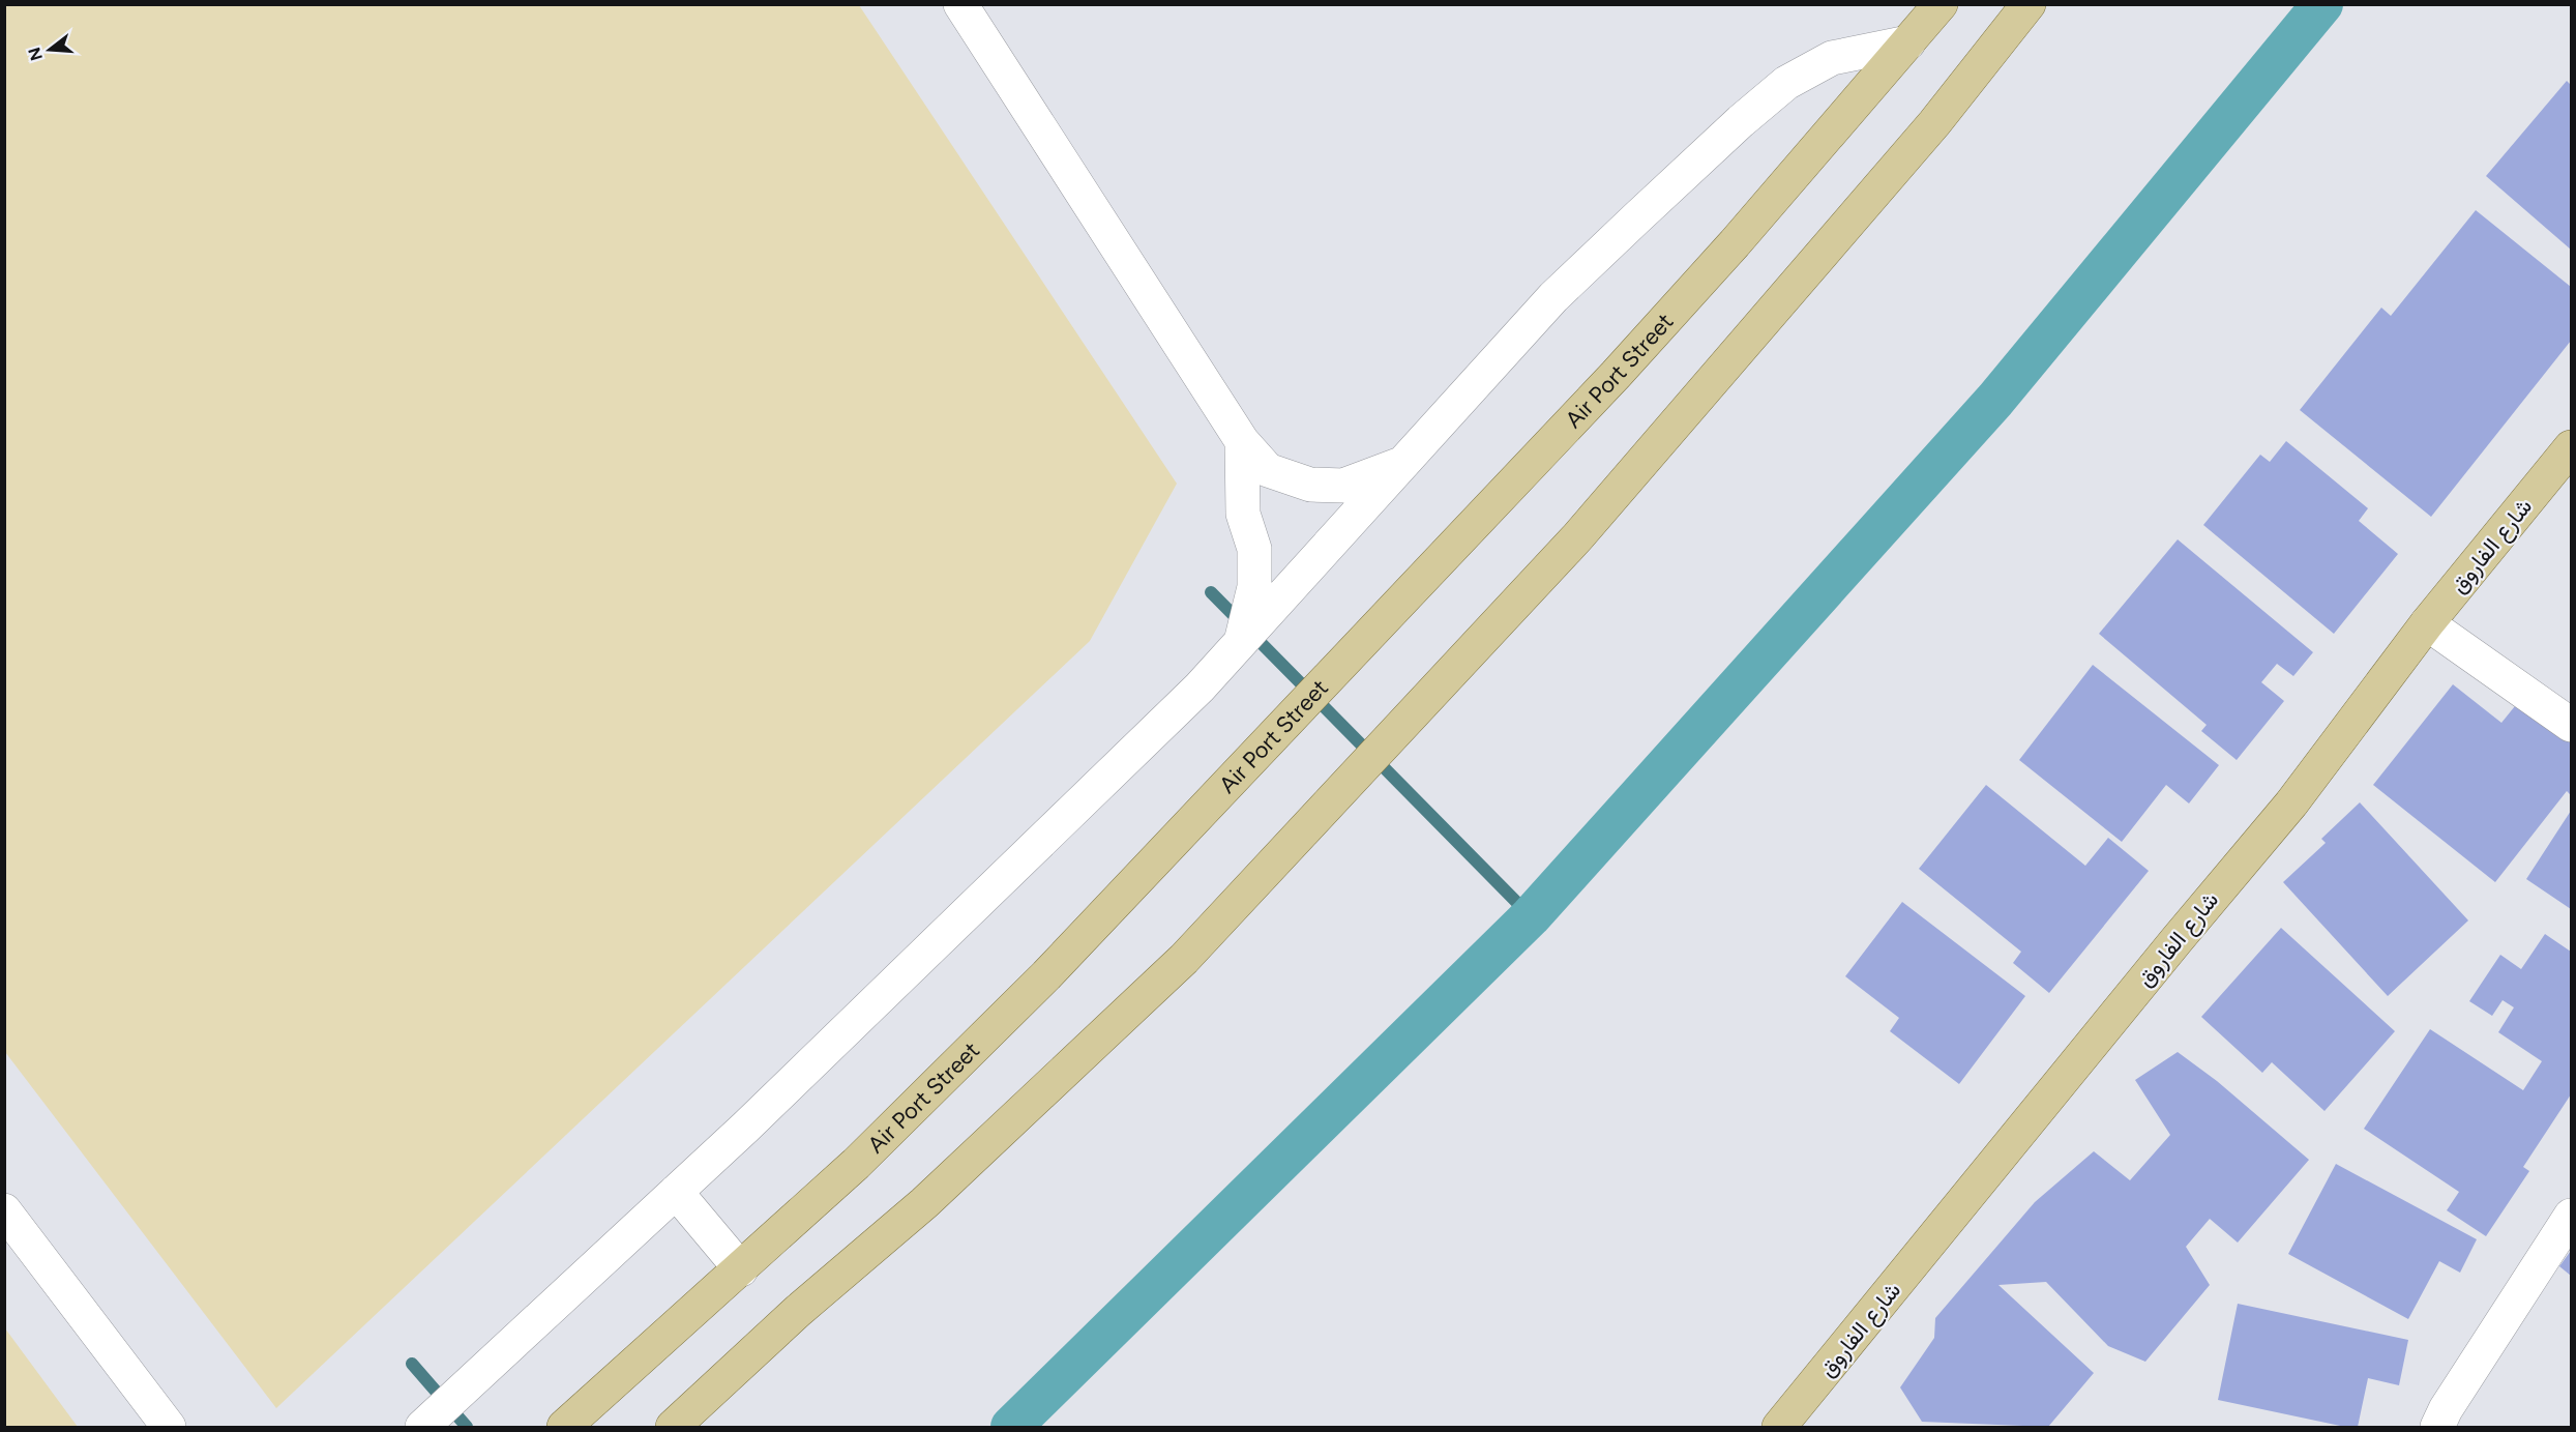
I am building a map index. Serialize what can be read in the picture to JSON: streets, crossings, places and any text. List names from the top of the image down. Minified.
{"streets":{"main road":["Air Port Street","شارع الفاروق"]},"north":"left"}
